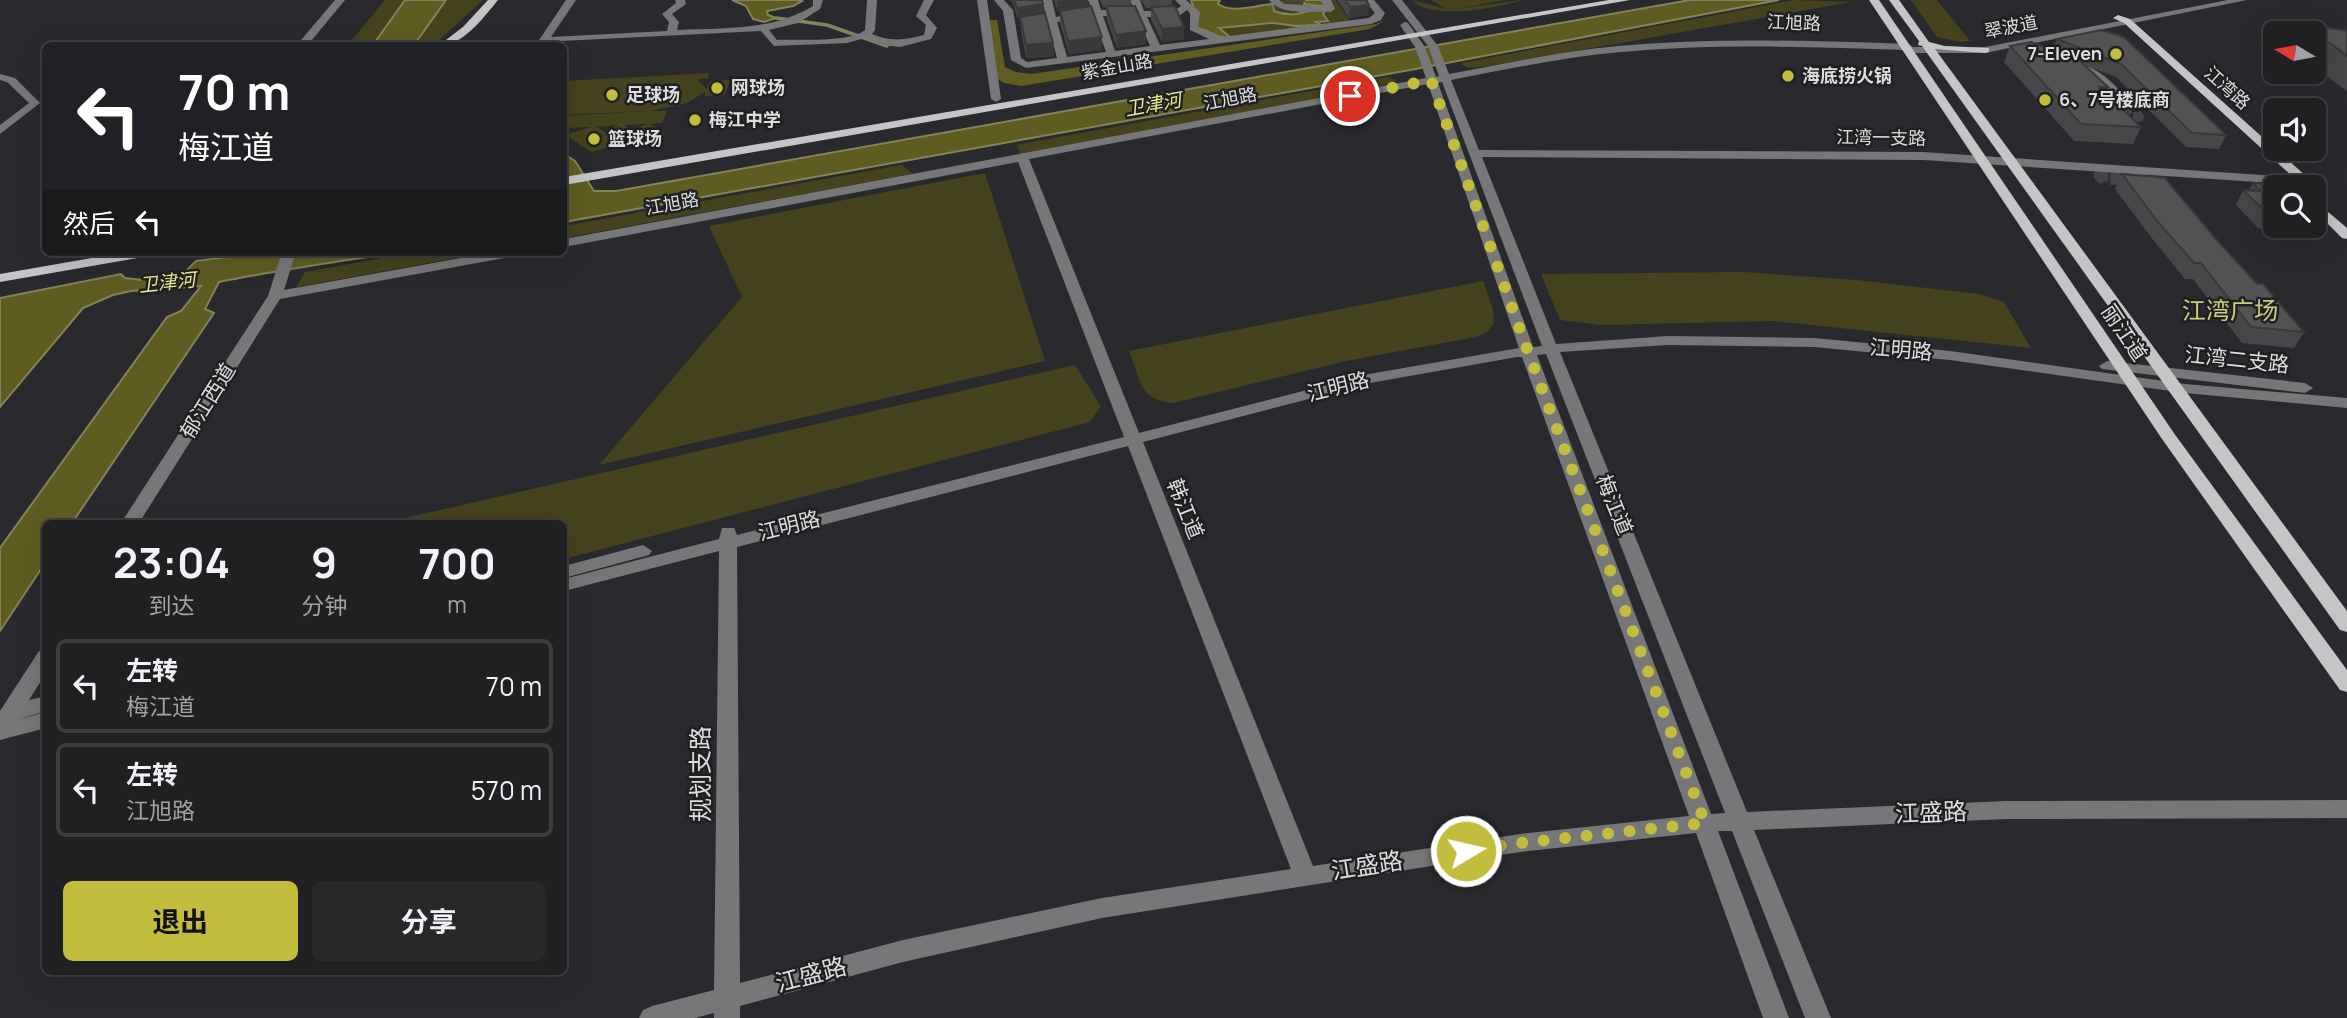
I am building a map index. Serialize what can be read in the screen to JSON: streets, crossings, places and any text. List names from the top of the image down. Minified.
{"streets":{"main road":["紫金山路","江湾路","丽江道"],"street":["江旭路","翠波道","江湾一支路","江明路","江湾二支路","郁江西道","梅江道","韩江道","规划支路","江盛路"]},"crossings":[["江旭路","翠波道"],["江旭路","丽江道"],["江旭路","梅江道"],["江旭路","韩江道"],["翠波道","江湾路"],["翠波道","丽江道"],["紫金山路","梅江道"],["江湾一支路","丽江道"],["江湾一支路","梅江道"],["丽江道","江明路"],["丽江道","江湾二支路"],["江明路","江湾二支路"],["江明路","梅江道"],["江明路","韩江道"],["江明路","规划支路"],["梅江道","江盛路"],["韩江道","江盛路"],["规划支路","江盛路"]],"districts":["江湾广场"],"water":["卫津河"],"places":["7-Eleven","海底捞火锅","网球场","足球场","6、7号楼底商","梅江中学","篮球场"],"north":"left","page":{"turn":["70 m","梅江道"],"then":"然后","eta":["23:04","到达","9","分钟","700","m"],"list":[{"name":"左转","note":"梅江道","value":"70 m"},{"name":"左转","note":"江旭路","value":"570 m"}],"buttons":["退出","分享"]}}
